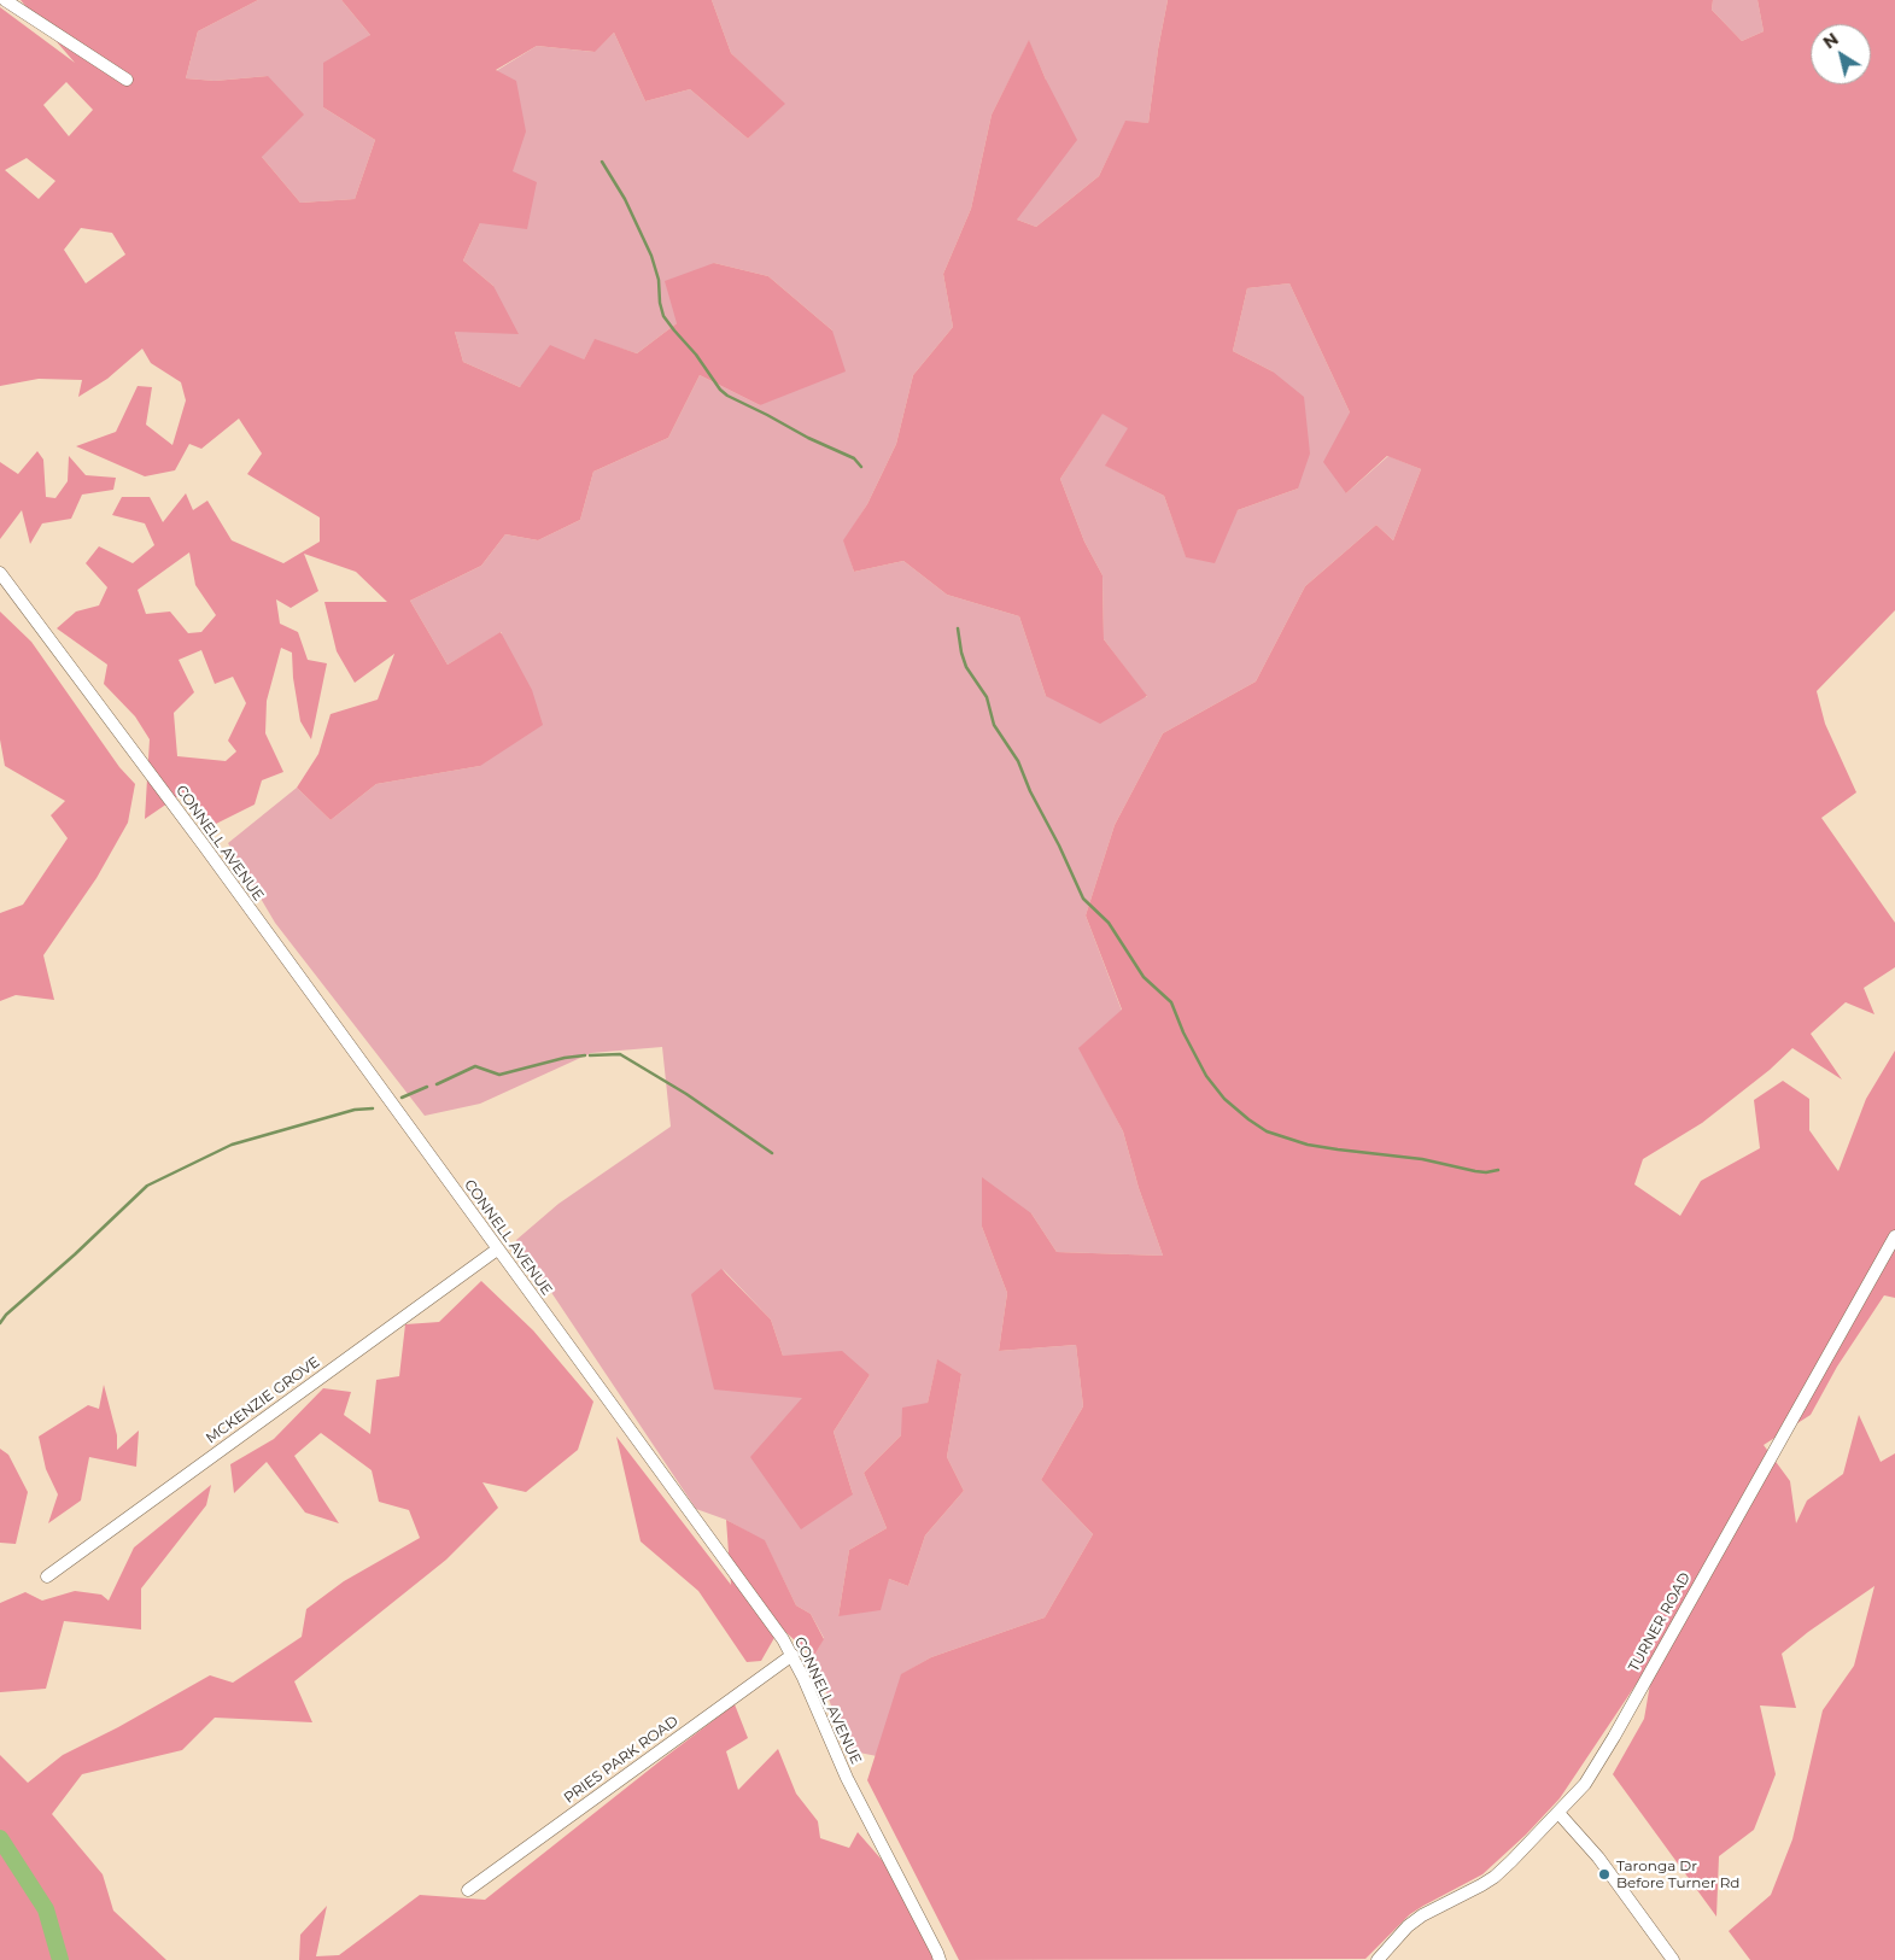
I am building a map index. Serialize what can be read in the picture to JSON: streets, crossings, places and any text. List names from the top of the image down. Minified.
{"streets":{"street":["CONNELL AVENUE","MCKENZIE GROVE","TURNER ROAD","PRIES PARK ROAD"]},"crossings":[["CONNELL AVENUE","MCKENZIE GROVE"],["CONNELL AVENUE","PRIES PARK ROAD"]],"places":["Taronga Dr Before Turner Rd"],"north":"top left"}
